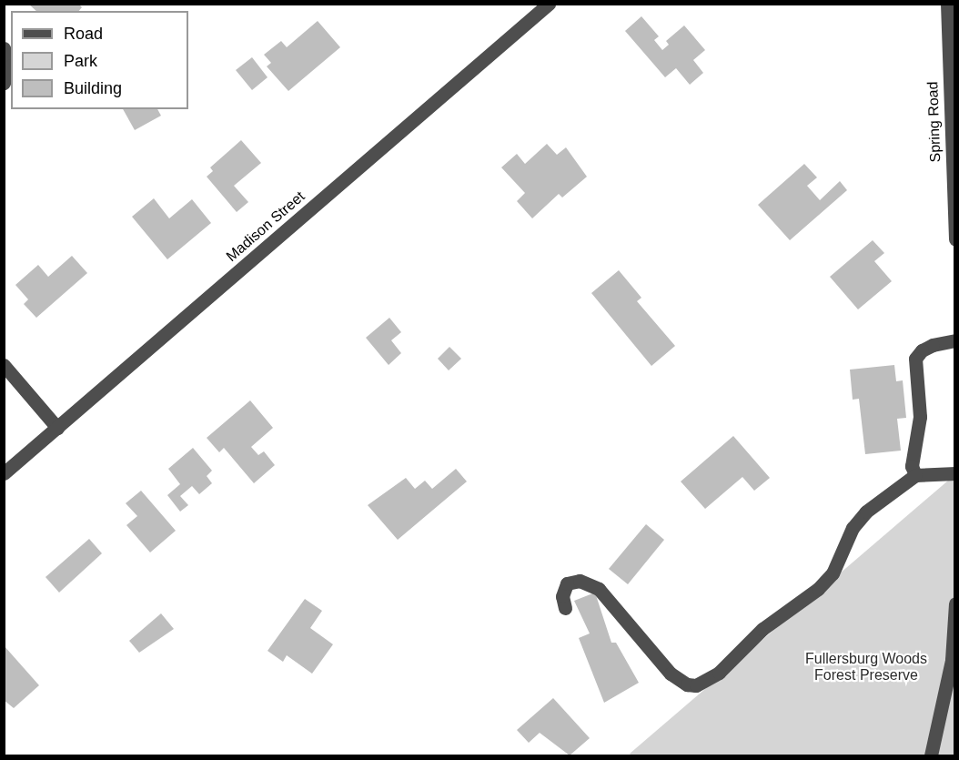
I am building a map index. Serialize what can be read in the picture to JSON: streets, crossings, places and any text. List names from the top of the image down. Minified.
{"streets":{"street":["Spring Road","Madison Street"]},"parks":["Fullersburg Woods Forest Preserve"],"legend":["Road","Park","Building"]}
